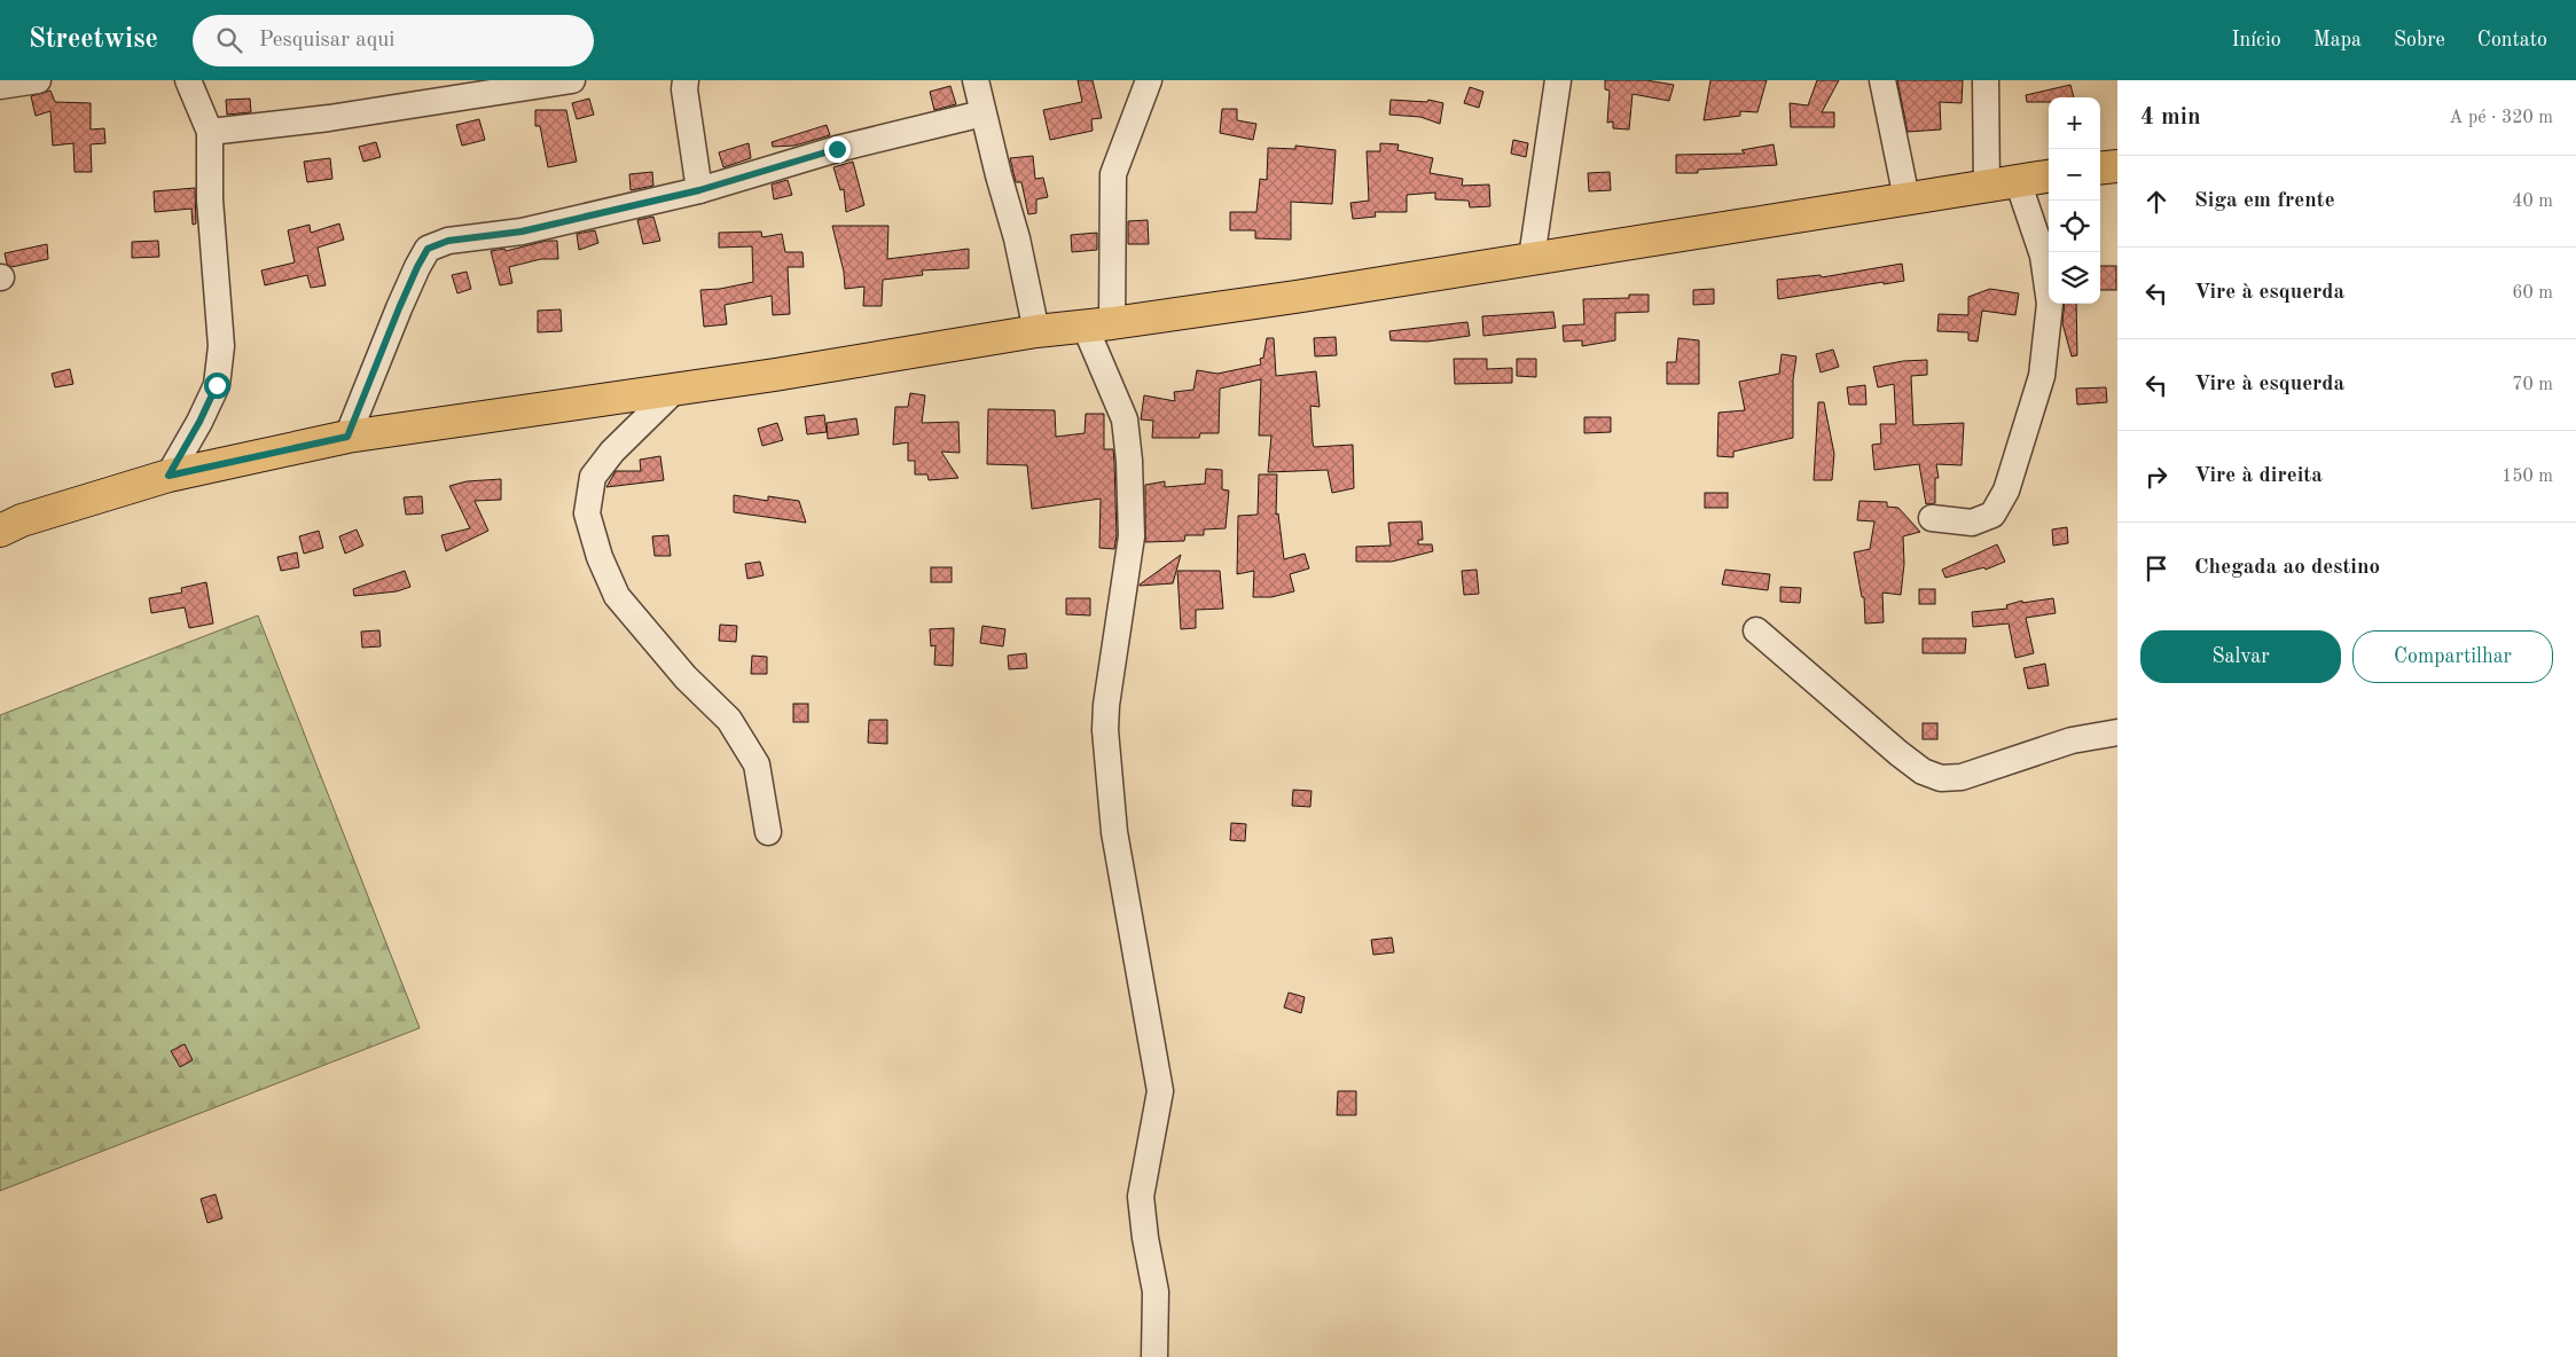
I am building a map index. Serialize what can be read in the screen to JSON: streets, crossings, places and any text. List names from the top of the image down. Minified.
{"page":{"header":"Streetwise","search":"Pesquisar aqui","nav":["Início","Mapa","Sobre","Contato"],"heading":["4 min","A pé · 320 m"],"map_buttons":["+","−"],"list":[["Siga em frente","40 m"],["Vire à esquerda","60 m"],["Vire à esquerda","70 m"],["Vire à direita","150 m"],"Chegada ao destino"],"buttons":["Salvar","Compartilhar"]}}
